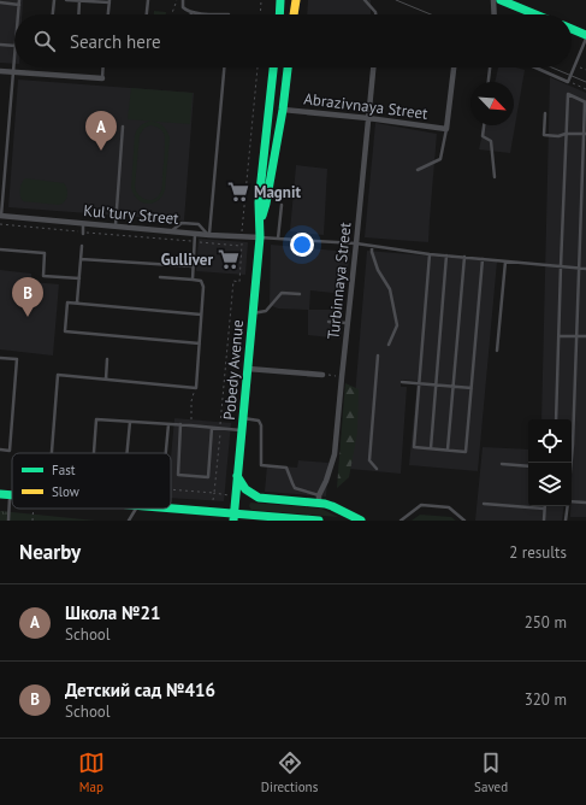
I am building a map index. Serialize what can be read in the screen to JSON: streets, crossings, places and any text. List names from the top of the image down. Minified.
{"streets":{"main road":["Pobedy Avenue"],"street":["Abrazivnaya Street","Kul'tury Street","Turbinnaya Street"]},"crossings":[["Abrazivnaya Street","Turbinnaya Street"],["Abrazivnaya Street","Pobedy Avenue"],["Kul'tury Street","Pobedy Avenue"]],"places":{"supermarket":["Magnit","Gulliver"]},"legend":["Fast","Slow"],"north":"bottom right","page":{"search":"Search here","pins":["A","B"],"heading":["Nearby","2 results"],"list":[{"mark":"A","name":"Школа №21","note":"School","value":"250 m"},{"mark":"B","name":"Детский сад №416","note":"School","value":"320 m"}],"nav":["Map","Directions","Saved"]}}
